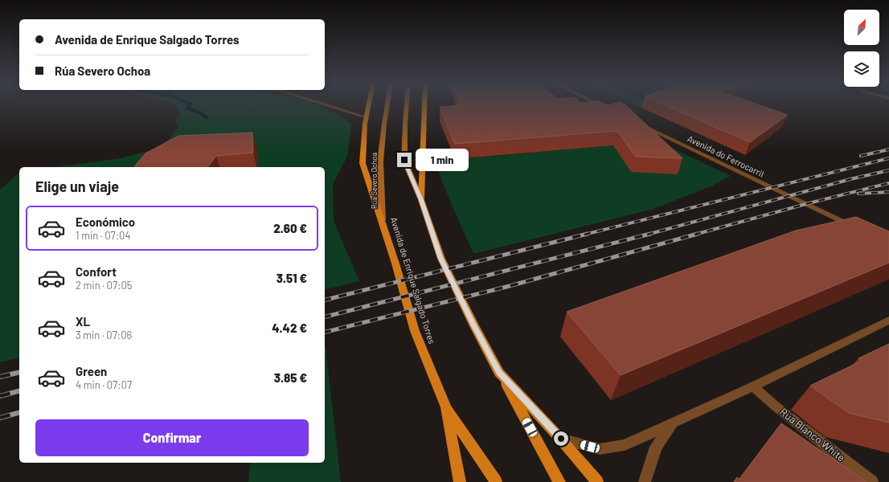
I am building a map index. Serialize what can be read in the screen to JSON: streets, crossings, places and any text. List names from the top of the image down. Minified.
{"streets":{"main road":["Rúa Severo Ochoa","Avenida de Enrique Salgado Torres"],"street":["Avenida do Ferrocarril","Rúa Blanco White"]},"crossings":[["Rúa Severo Ochoa","Avenida de Enrique Salgado Torres"]],"north":"top right","page":{"banner":["Avenida de Enrique Salgado Torres","Rúa Severo Ochoa"],"bubble":"1 min","heading":"Elige un viaje","list":[{"name":"Económico","note":"1 min · 07:04","value":"2.60 €"},{"name":"Confort","note":"2 min · 07:05","value":"3.51 €"},{"name":"XL","note":"3 min · 07:06","value":"4.42 €"},{"name":"Green","note":"4 min · 07:07","value":"3.85 €"}],"buttons":"Confirmar"}}
